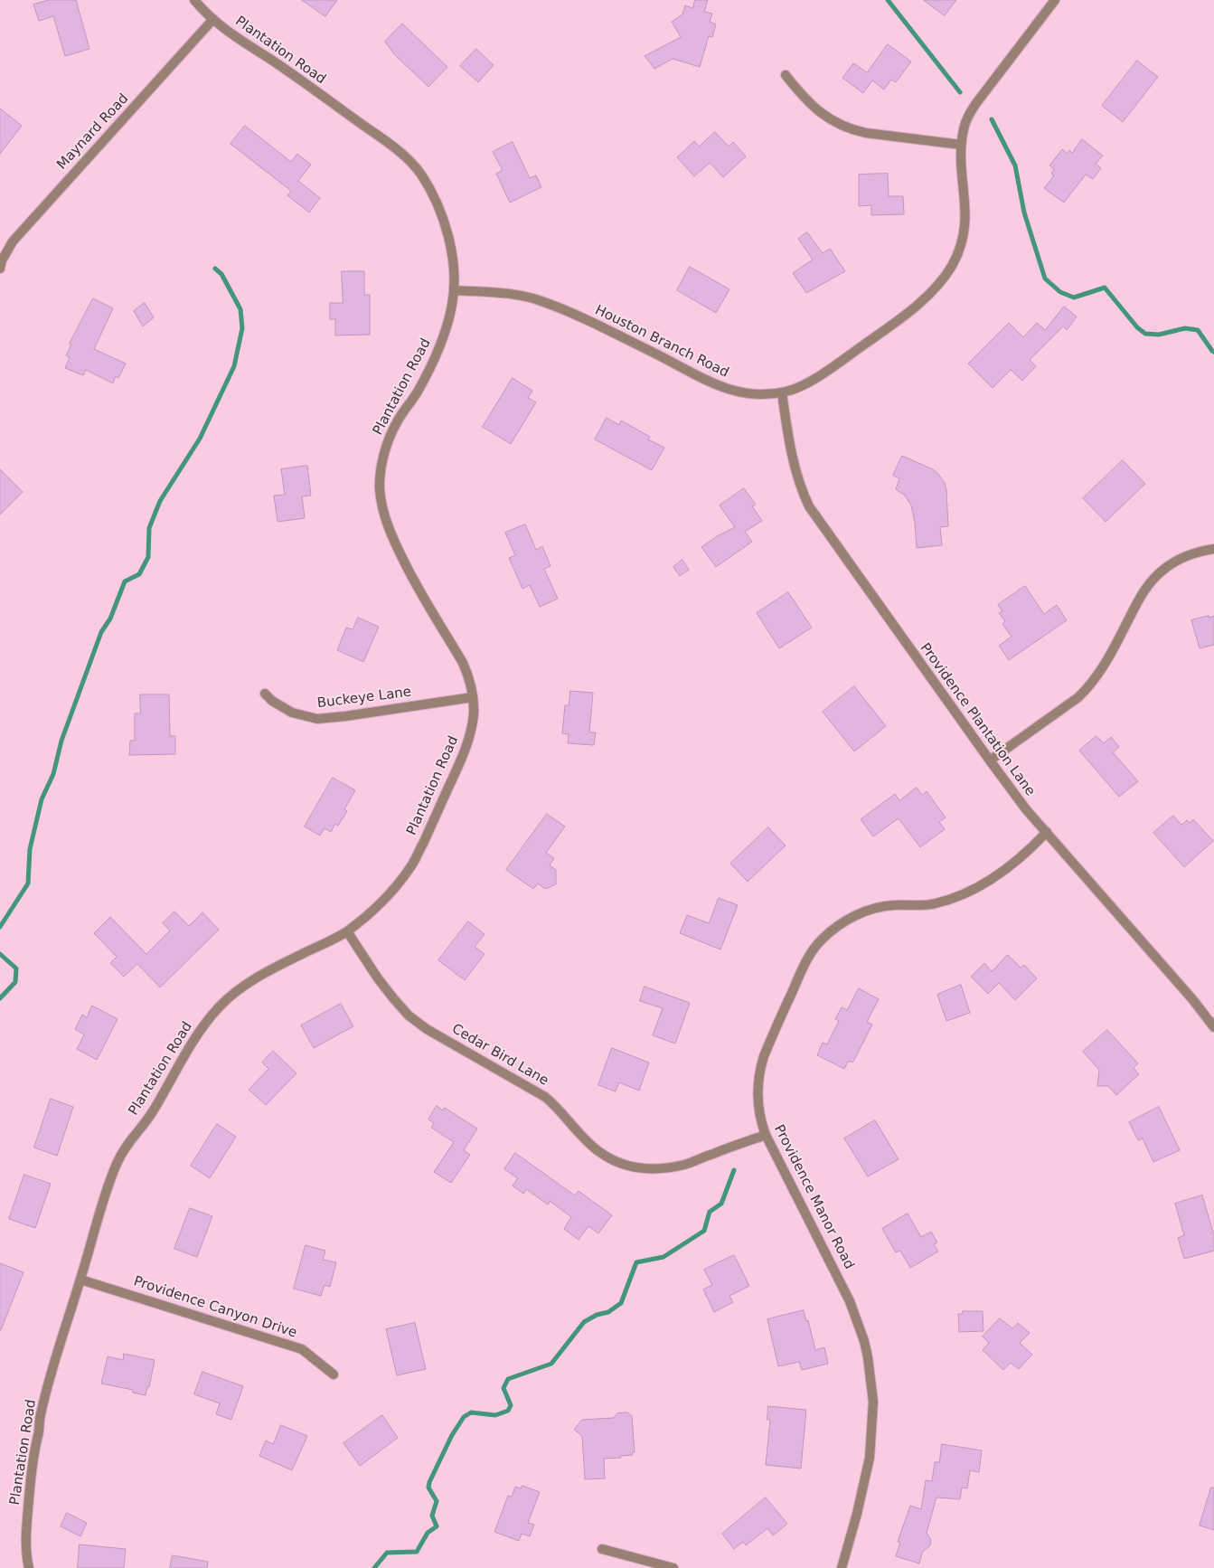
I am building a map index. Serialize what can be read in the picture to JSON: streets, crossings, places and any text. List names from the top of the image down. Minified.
{"streets":{"street":["Plantation Road","Maynard Road","Houston Branch Road","Buckeye Lane","Providence Plantation Lane","Cedar Bird Lane","Providence Manor Road","Providence Canyon Drive"]},"crossings":[["Plantation Road","Maynard Road"],["Plantation Road","Houston Branch Road"],["Plantation Road","Buckeye Lane"],["Plantation Road","Cedar Bird Lane"],["Plantation Road","Providence Canyon Drive"],["Houston Branch Road","Providence Plantation Lane"],["Providence Plantation Lane","Providence Manor Road"],["Cedar Bird Lane","Providence Manor Road"]]}
